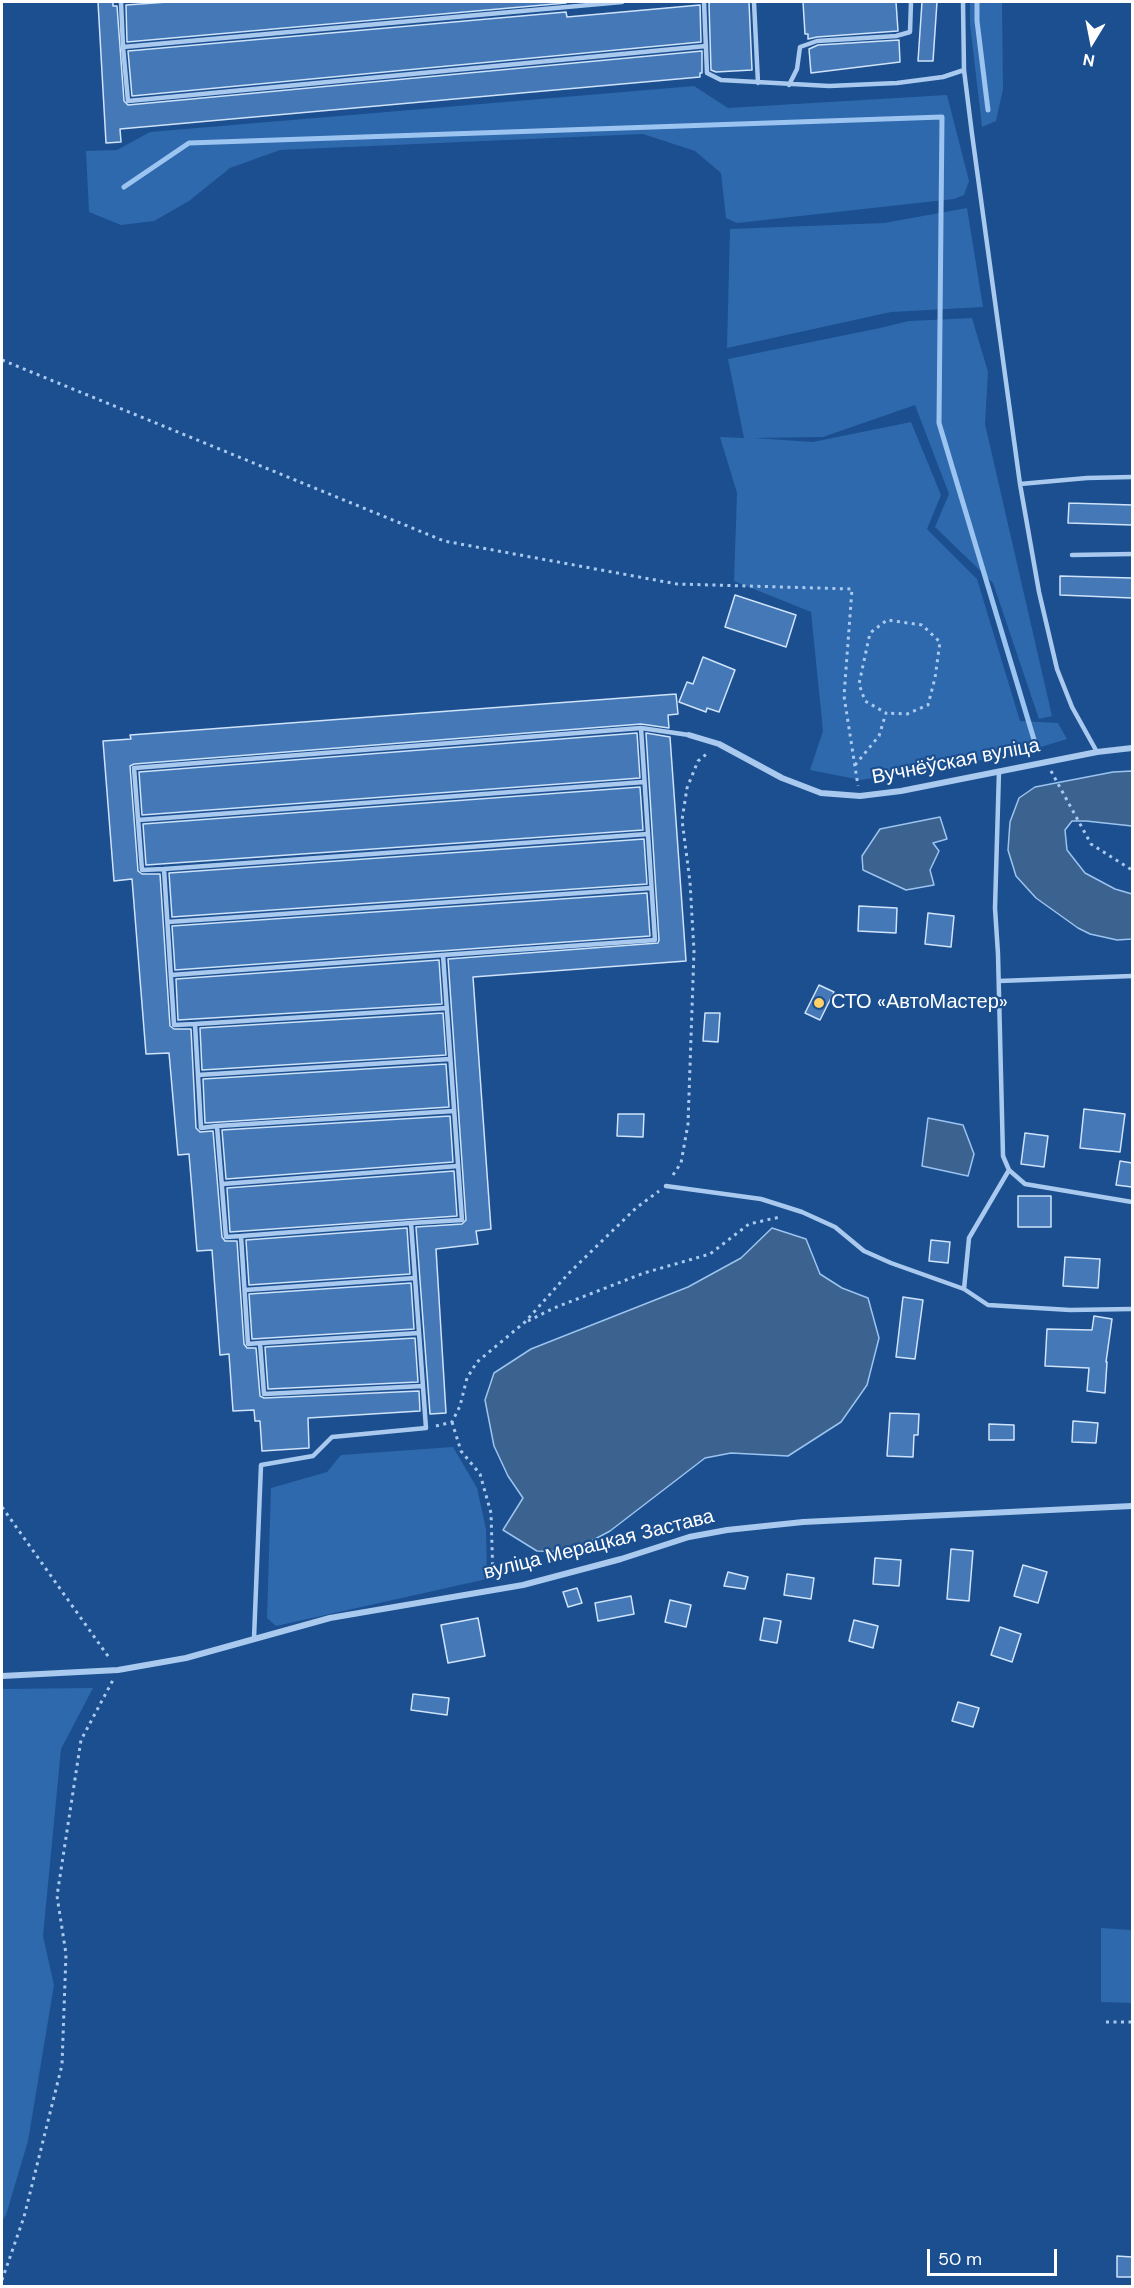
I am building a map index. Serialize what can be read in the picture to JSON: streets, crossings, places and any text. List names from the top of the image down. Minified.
{"streets":{"street":["Вучнёўская вуліца","вуліца Мерацкая Застава"]},"places":["СТО «АвтоМастер»"],"scale_bar":"50 m","north":"bottom"}
